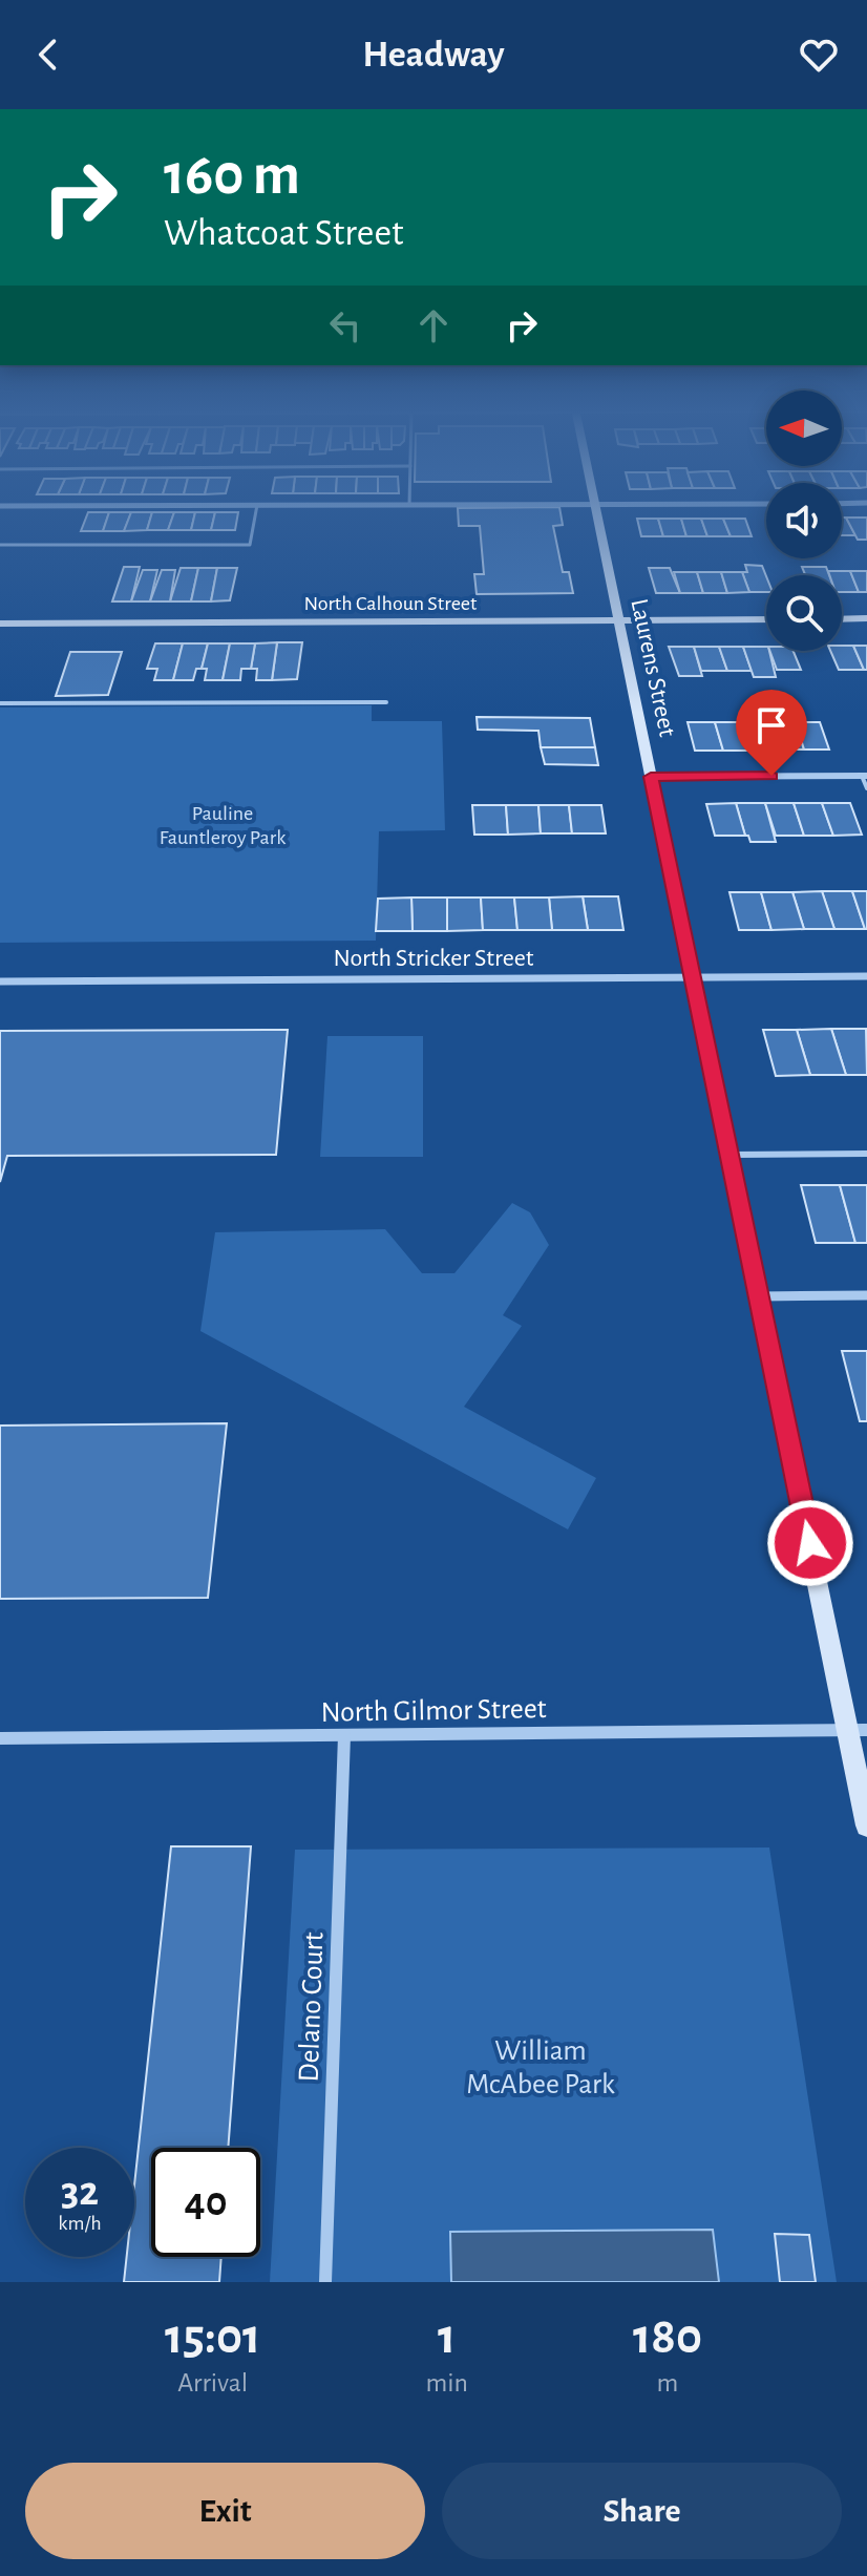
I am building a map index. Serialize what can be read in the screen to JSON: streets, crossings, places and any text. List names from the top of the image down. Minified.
{"streets":{"street":["North Calhoun Street","Laurens Street","North Stricker Street","North Gilmor Street","Delano Court"]},"crossings":[["North Calhoun Street","Laurens Street"],["Laurens Street","North Stricker Street"],["Laurens Street","North Gilmor Street"],["North Gilmor Street","Delano Court"]],"parks":["Pauline Fauntleroy Park","William McAbee Park"],"north":"left","page":{"header":"Headway","turn":["160 m","Whatcoat Street"],"speed":"32 km/h","limit":"40","eta":["15:01","Arrival","1","min","180","m"],"buttons":["Exit","Share"]}}
